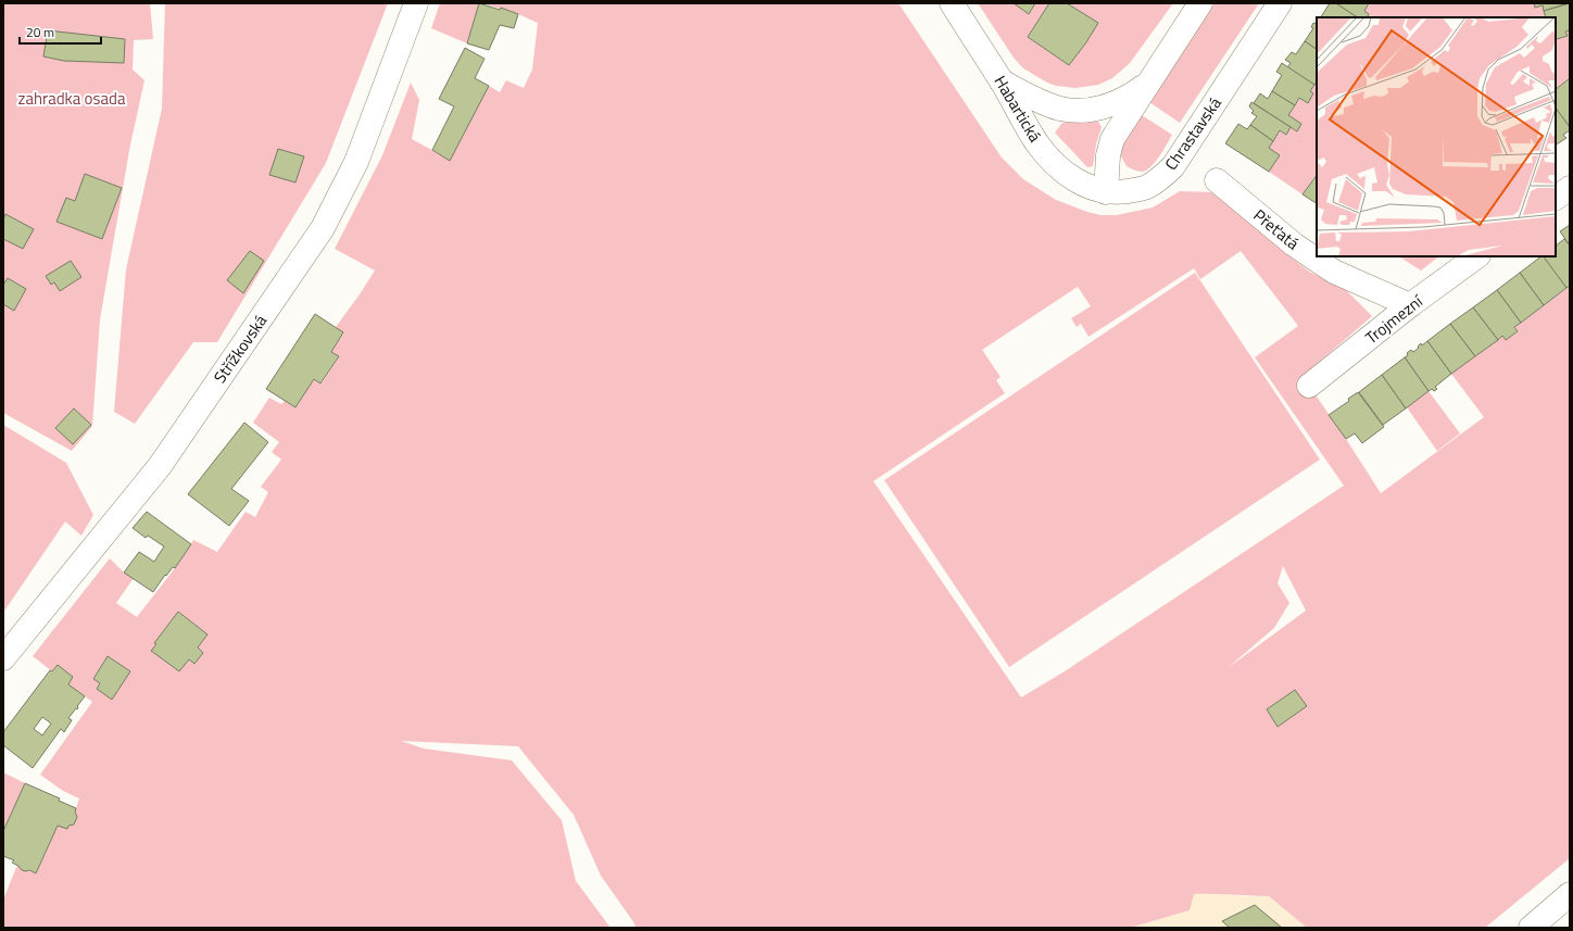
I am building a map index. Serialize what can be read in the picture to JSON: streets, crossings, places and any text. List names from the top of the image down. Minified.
{"streets":{"street":["Habartická","Chrastavská","Přeťatá","Trojmezní","Střížkovská"]},"crossings":[["Habartická","Chrastavská"],["Přeťatá","Trojmezní"]],"parks":["zahradka osada"],"scale_bar":"20 m"}
